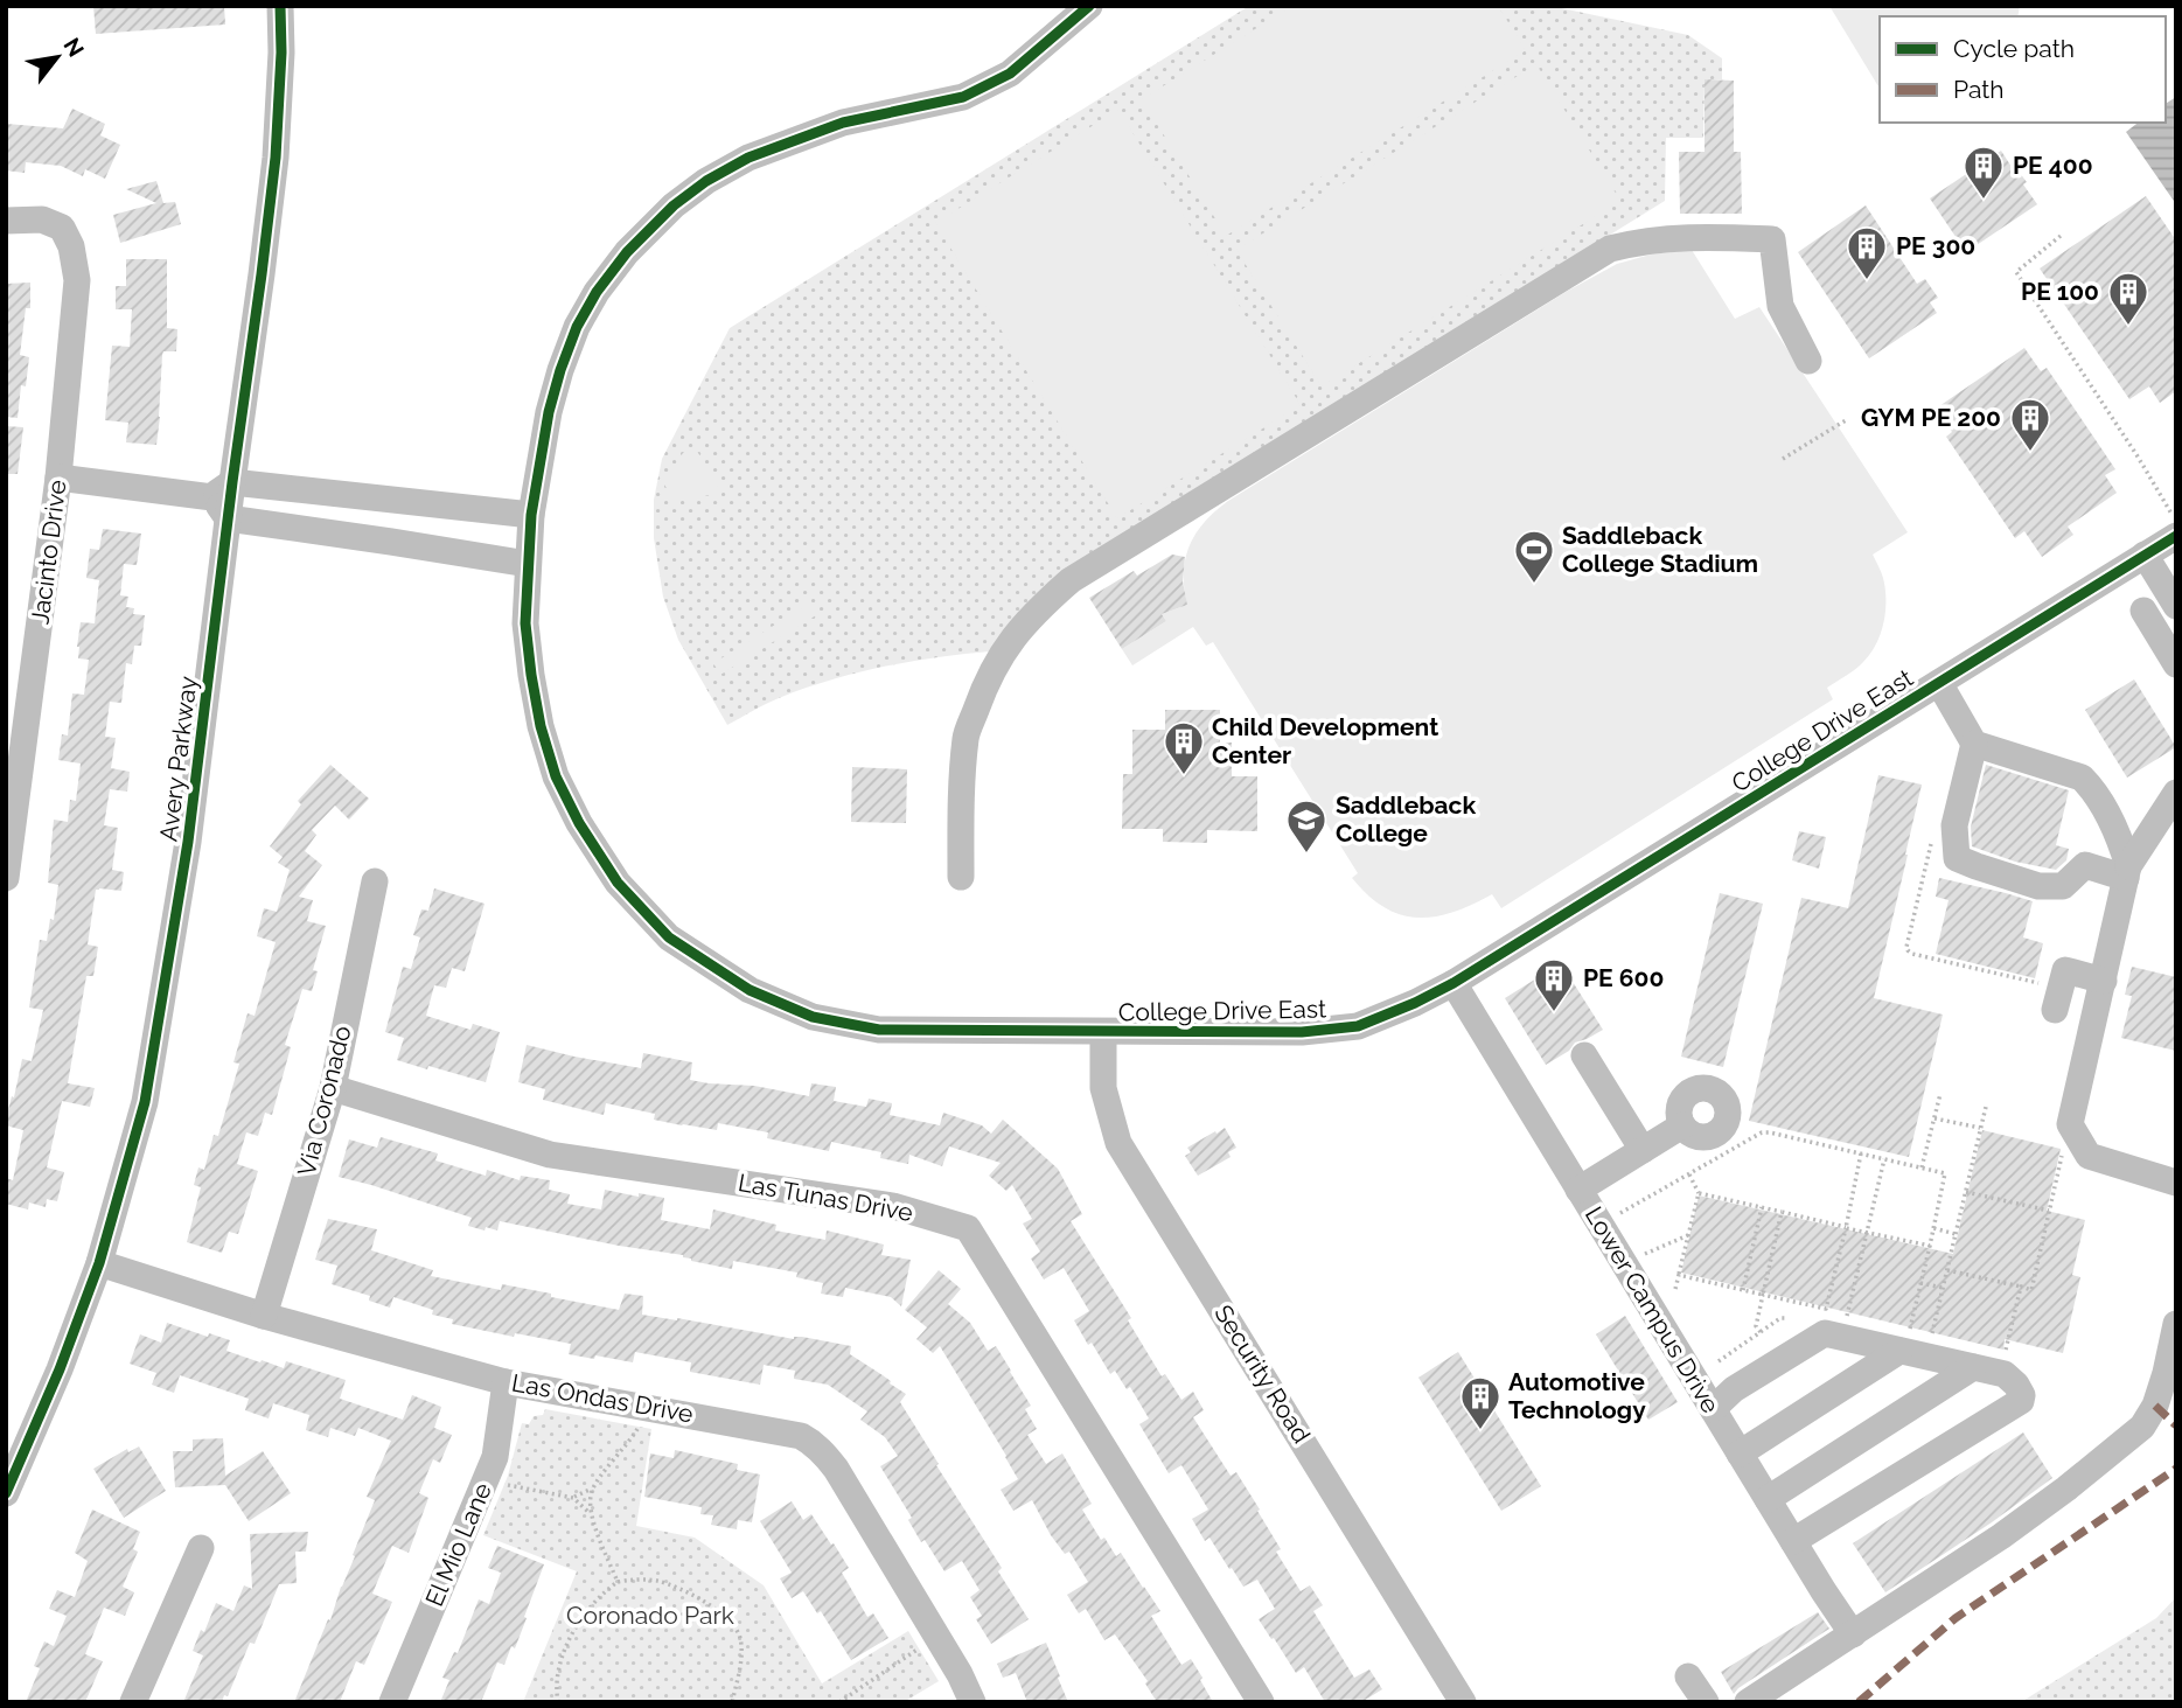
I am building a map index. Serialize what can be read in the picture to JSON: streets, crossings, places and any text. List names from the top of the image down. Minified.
{"streets":{"street":["Jacinto Drive","College Drive East","Avery Parkway","Via Coronado","Las Tunas Drive","Lower Campus Drive","Security Road","Las Ondas Drive","El Mio Lane"]},"crossings":[["College Drive East","Lower Campus Drive"],["College Drive East","Security Road"],["Avery Parkway","Las Ondas Drive"],["Via Coronado","Las Tunas Drive"],["Via Coronado","Las Ondas Drive"],["Las Ondas Drive","El Mio Lane"]],"parks":["Coronado Park"],"places":{"building":["PE 400","PE 300","PE 100","GYM PE 200","Child Development Center","PE 600","Automotive Technology"],"sports":["Saddleback College Stadium"],"school or university":["Saddleback College"]},"legend":["Cycle path","Path"],"north":"top right"}
